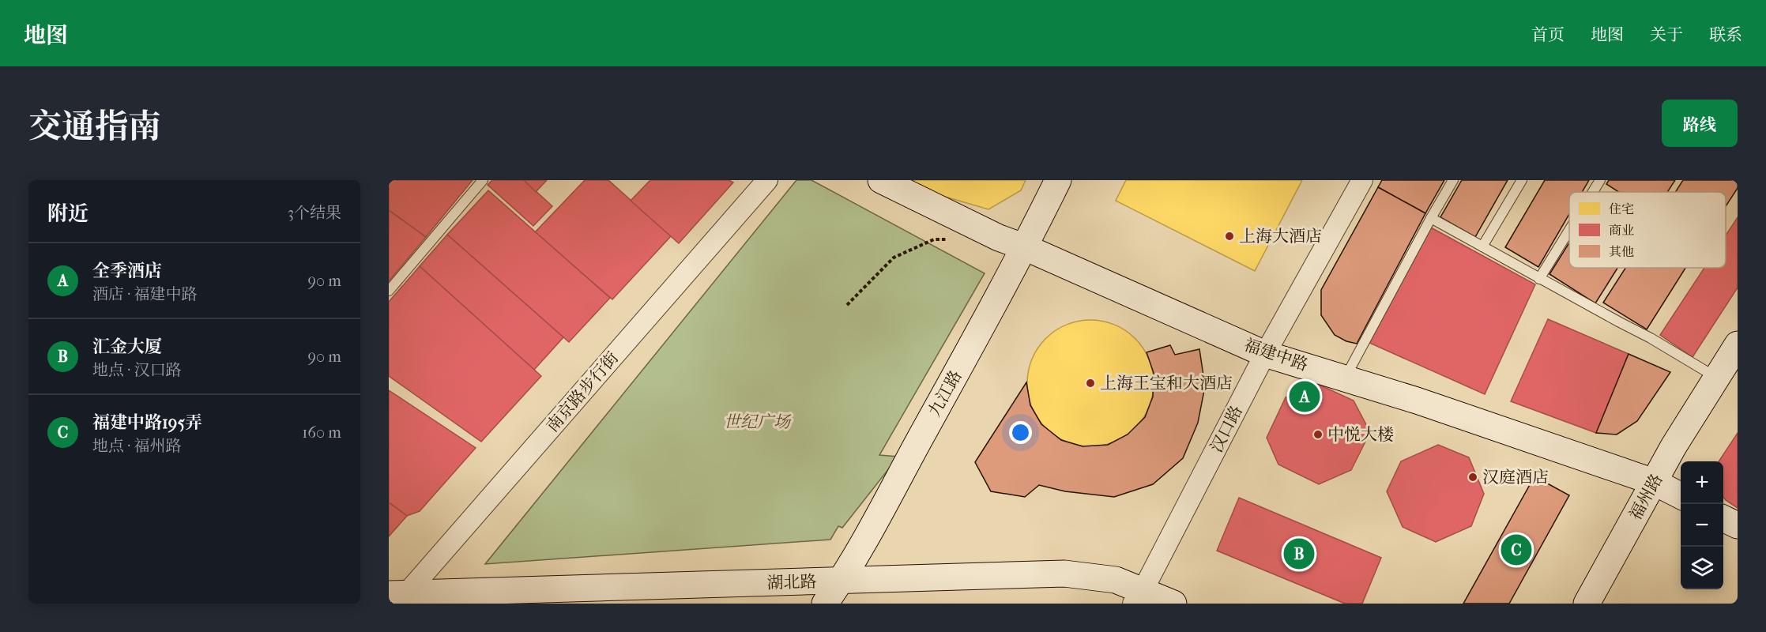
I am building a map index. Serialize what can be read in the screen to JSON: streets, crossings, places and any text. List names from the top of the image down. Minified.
{"streets":{"street":["福建中路","南京路步行街","九江路","汉口路","福州路","湖北路"]},"crossings":[["福建中路","九江路"],["福建中路","汉口路"],["福建中路","福州路"],["南京路步行街","湖北路"],["九江路","湖北路"],["汉口路","湖北路"]],"parks":["世纪广场"],"places":["上海大酒店","上海王宝和大酒店","中悦大楼","汉庭酒店"],"legend":["住宅","商业","其他"],"page":{"header":"地图","nav":["首页","地图","关于","联系"],"title":"交通指南","buttons":"路线","heading":["附近","3个结果"],"list":[{"mark":"A","name":"全季酒店","note":"酒店 · 福建中路","value":"90 m"},{"mark":"B","name":"汇金大厦","note":"地点 · 汉口路","value":"90 m"},{"mark":"C","name":"福建中路195弄","note":"地点 · 福州路","value":"160 m"}],"pins":["A","C","B"],"map_buttons":["+","−"]}}
